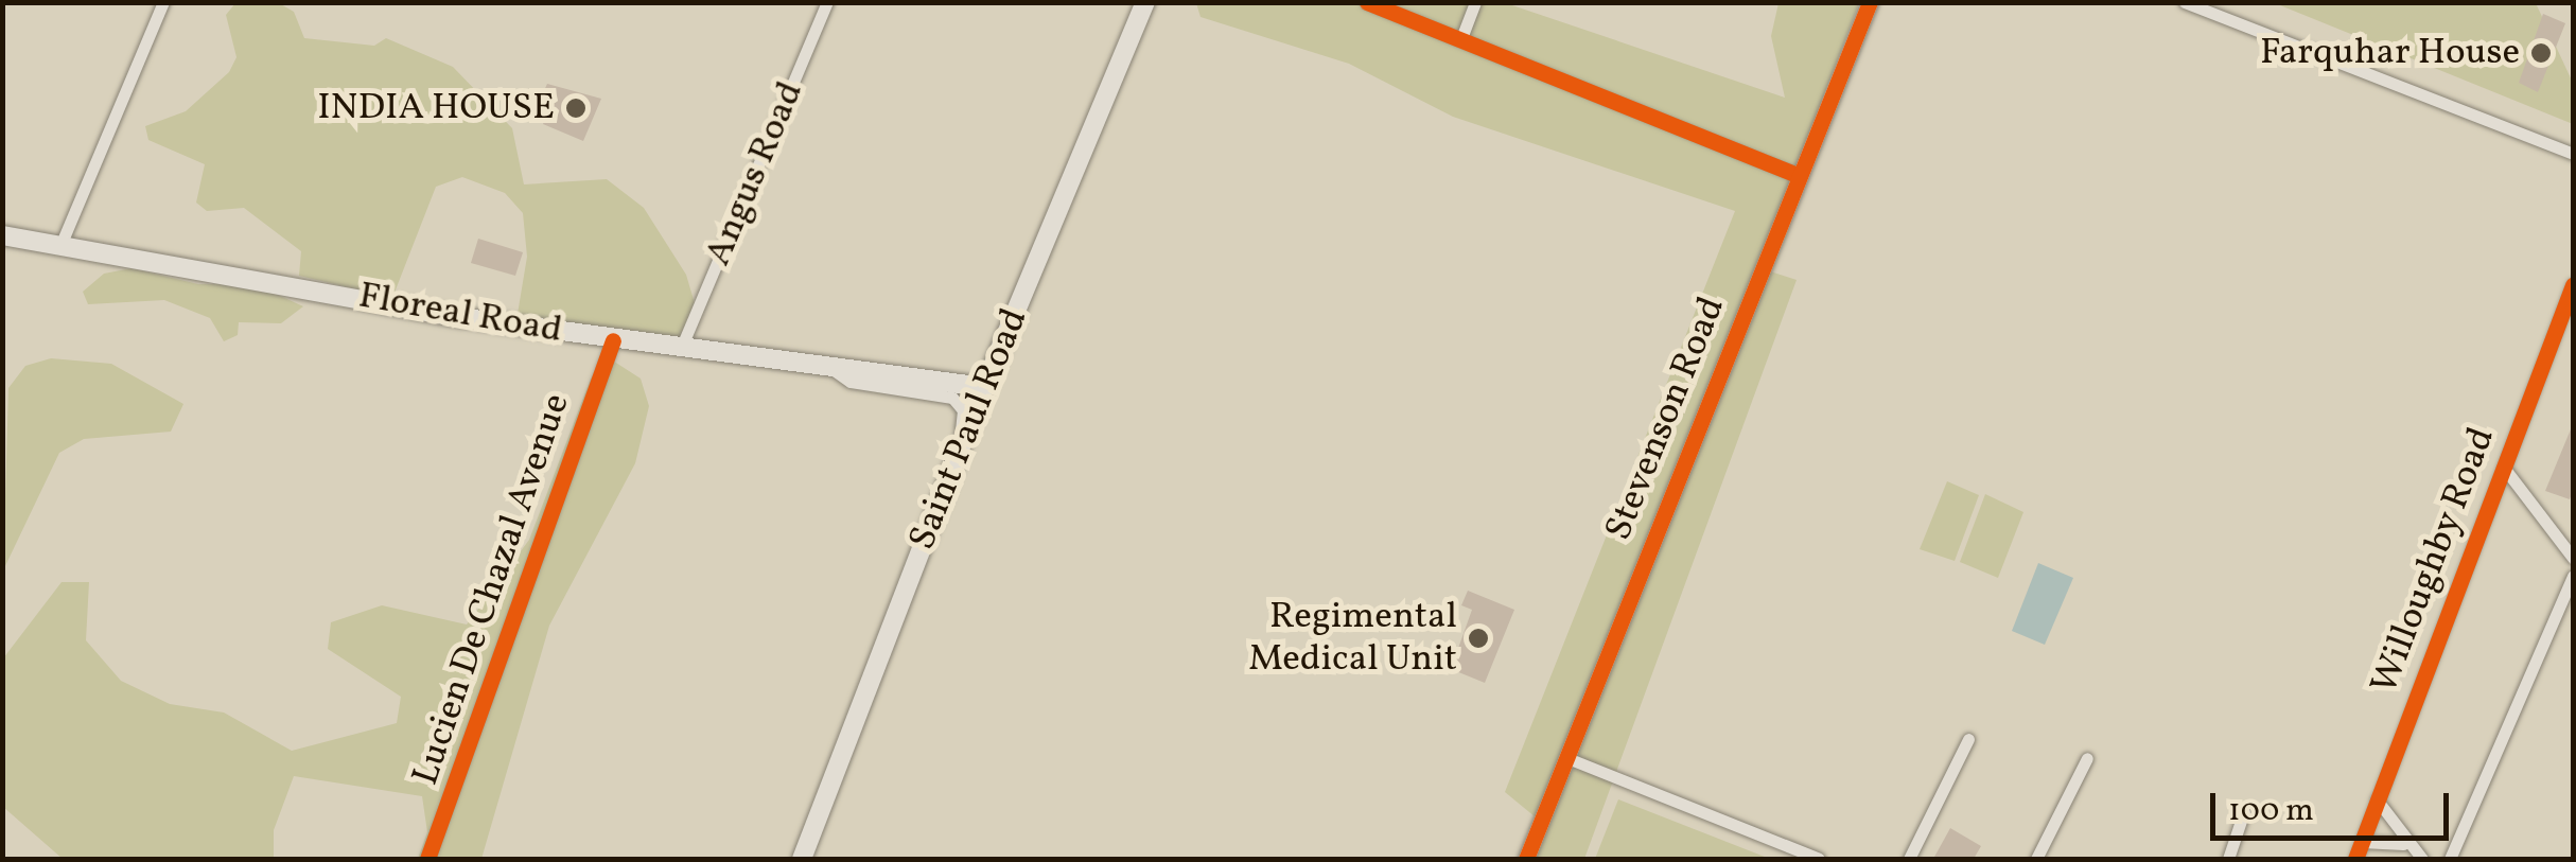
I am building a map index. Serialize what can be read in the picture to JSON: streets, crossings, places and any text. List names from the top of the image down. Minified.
{"streets":{"main road":["Floreal Road","Saint Paul Road"],"street":["Angus Road","Stevenson Road","Willoughby Road","Lucien De Chazal Avenue"]},"crossings":[["Angus Road","Floreal Road"],["Floreal Road","Saint Paul Road"],["Floreal Road","Lucien De Chazal Avenue"]],"places":["Farquhar House","INDIA HOUSE","Regimental Medical Unit"],"scale_bar":"100 m"}
